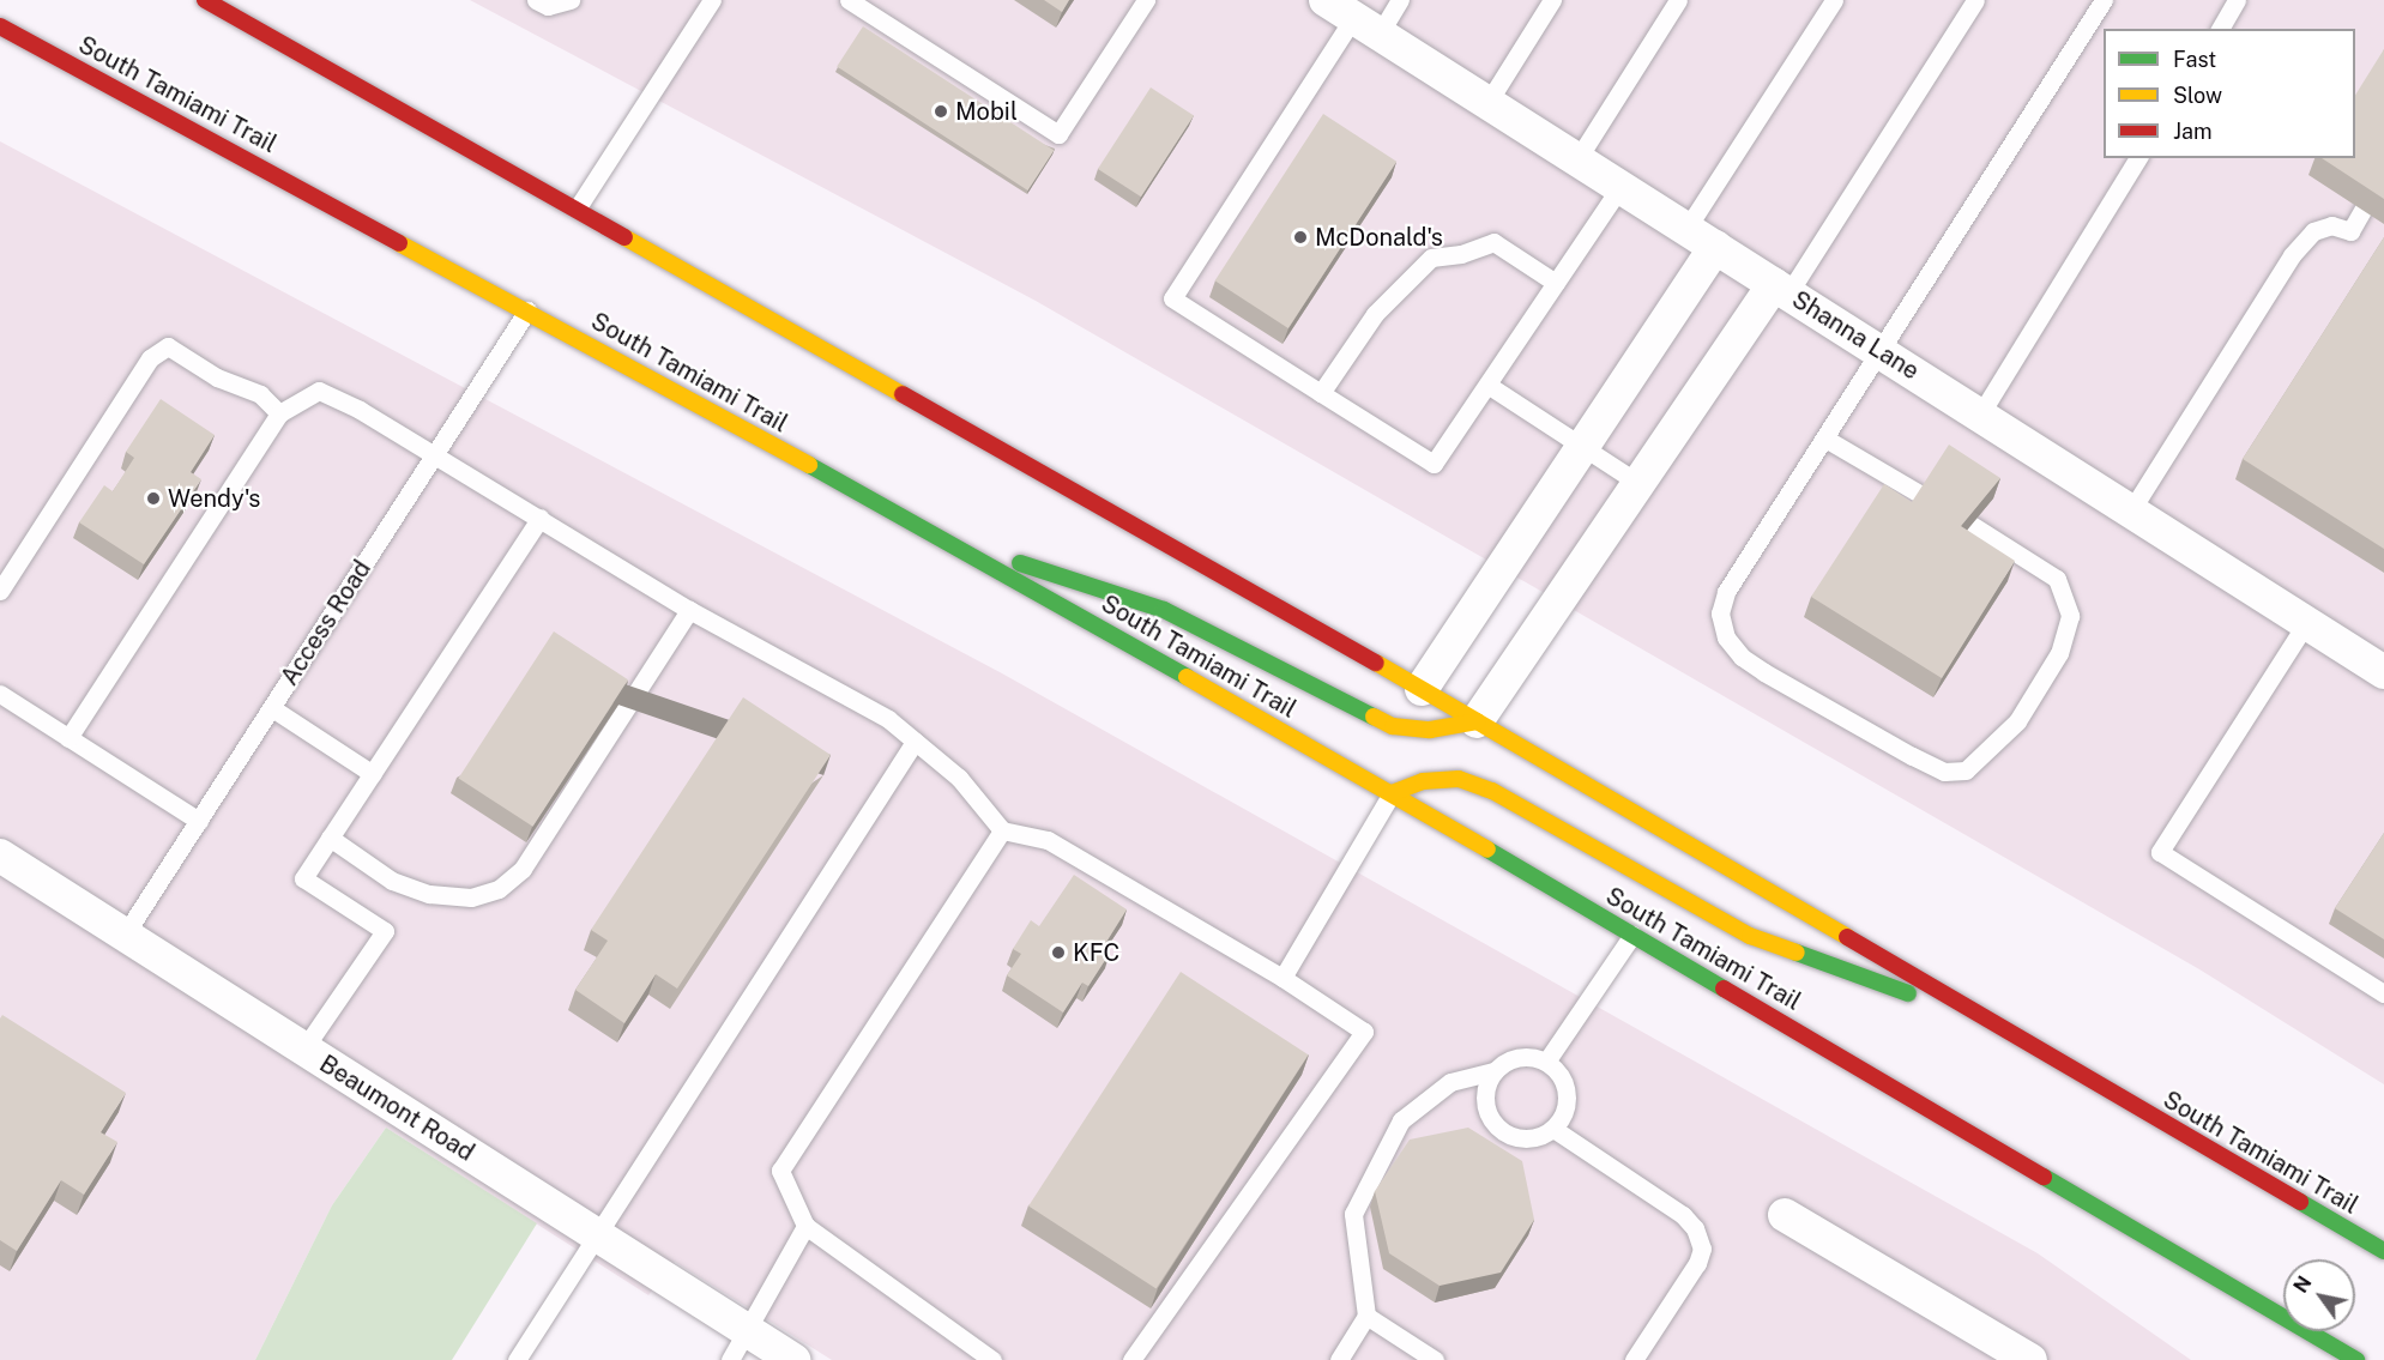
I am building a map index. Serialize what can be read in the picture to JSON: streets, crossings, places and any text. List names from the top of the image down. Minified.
{"streets":{"main road":["South Tamiami Trail"],"street":["Shanna Lane","Beaumont Road"],"lane":["Access Road"]},"crossings":[["South Tamiami Trail","Access Road"],["Access Road","Beaumont Road"]],"places":["Mobil","McDonald's","Wendy's","KFC"],"legend":["Fast","Slow","Jam"],"north":"top left"}
